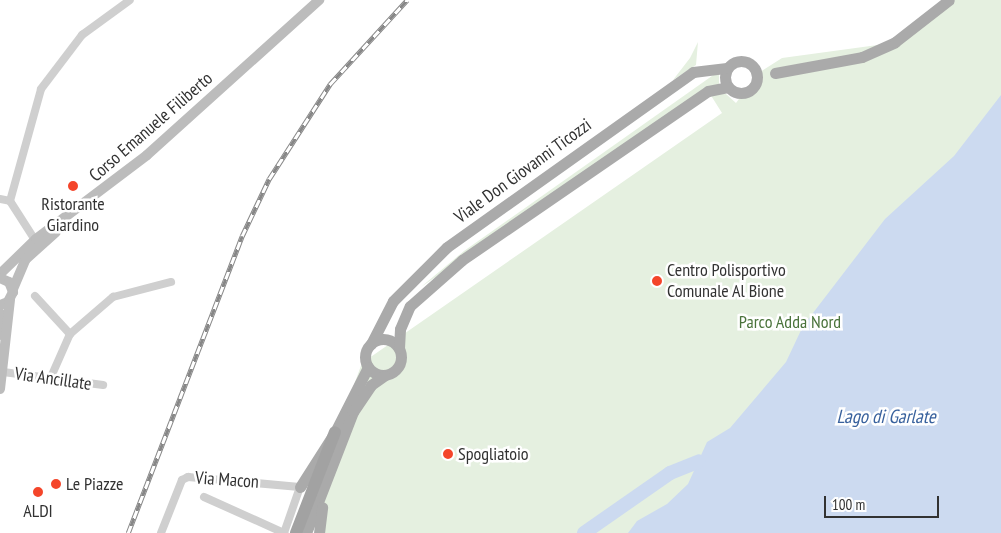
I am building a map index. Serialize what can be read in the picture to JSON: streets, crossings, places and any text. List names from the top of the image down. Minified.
{"streets":{"main road":["Corso Emanuele Filiberto","Viale Don Giovanni Ticozzi"],"street":["Via Ancillate","Via Macon"]},"crossings":[["Corso Emanuele Filiberto","Via Ancillate"],["Viale Don Giovanni Ticozzi","Via Macon"]],"water":["Lago di Garlate"],"parks":["Parco Adda Nord"],"places":["Ristorante Giardino","Centro Polisportivo Comunale Al Bione","Spogliatoio","Le Piazze","ALDI"],"scale_bar":"100 m"}
